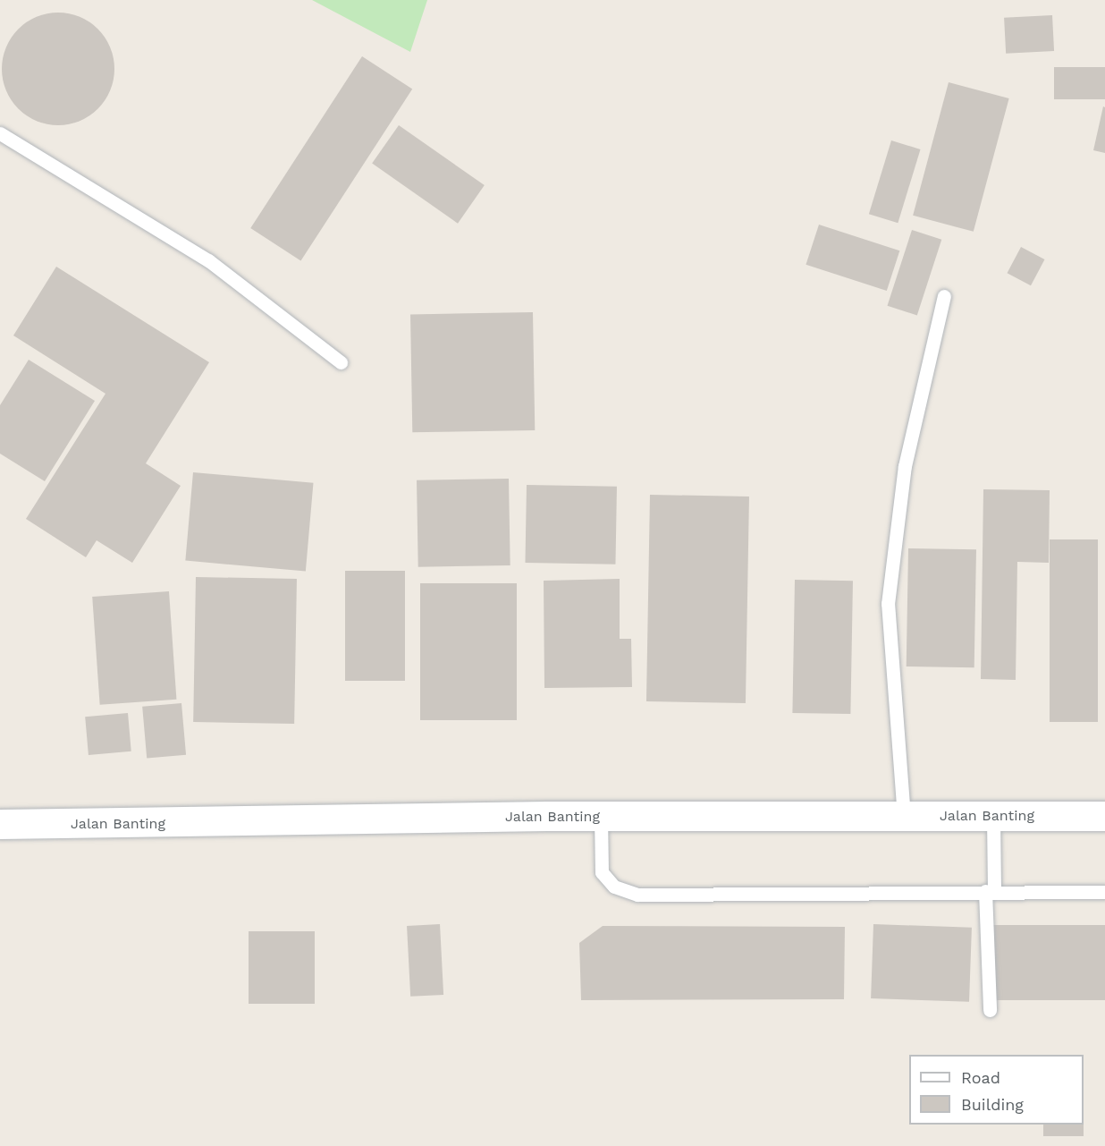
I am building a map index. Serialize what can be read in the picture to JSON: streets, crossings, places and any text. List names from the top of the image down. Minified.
{"streets":{"main road":["Jalan Banting"]},"legend":["Road","Building"]}
